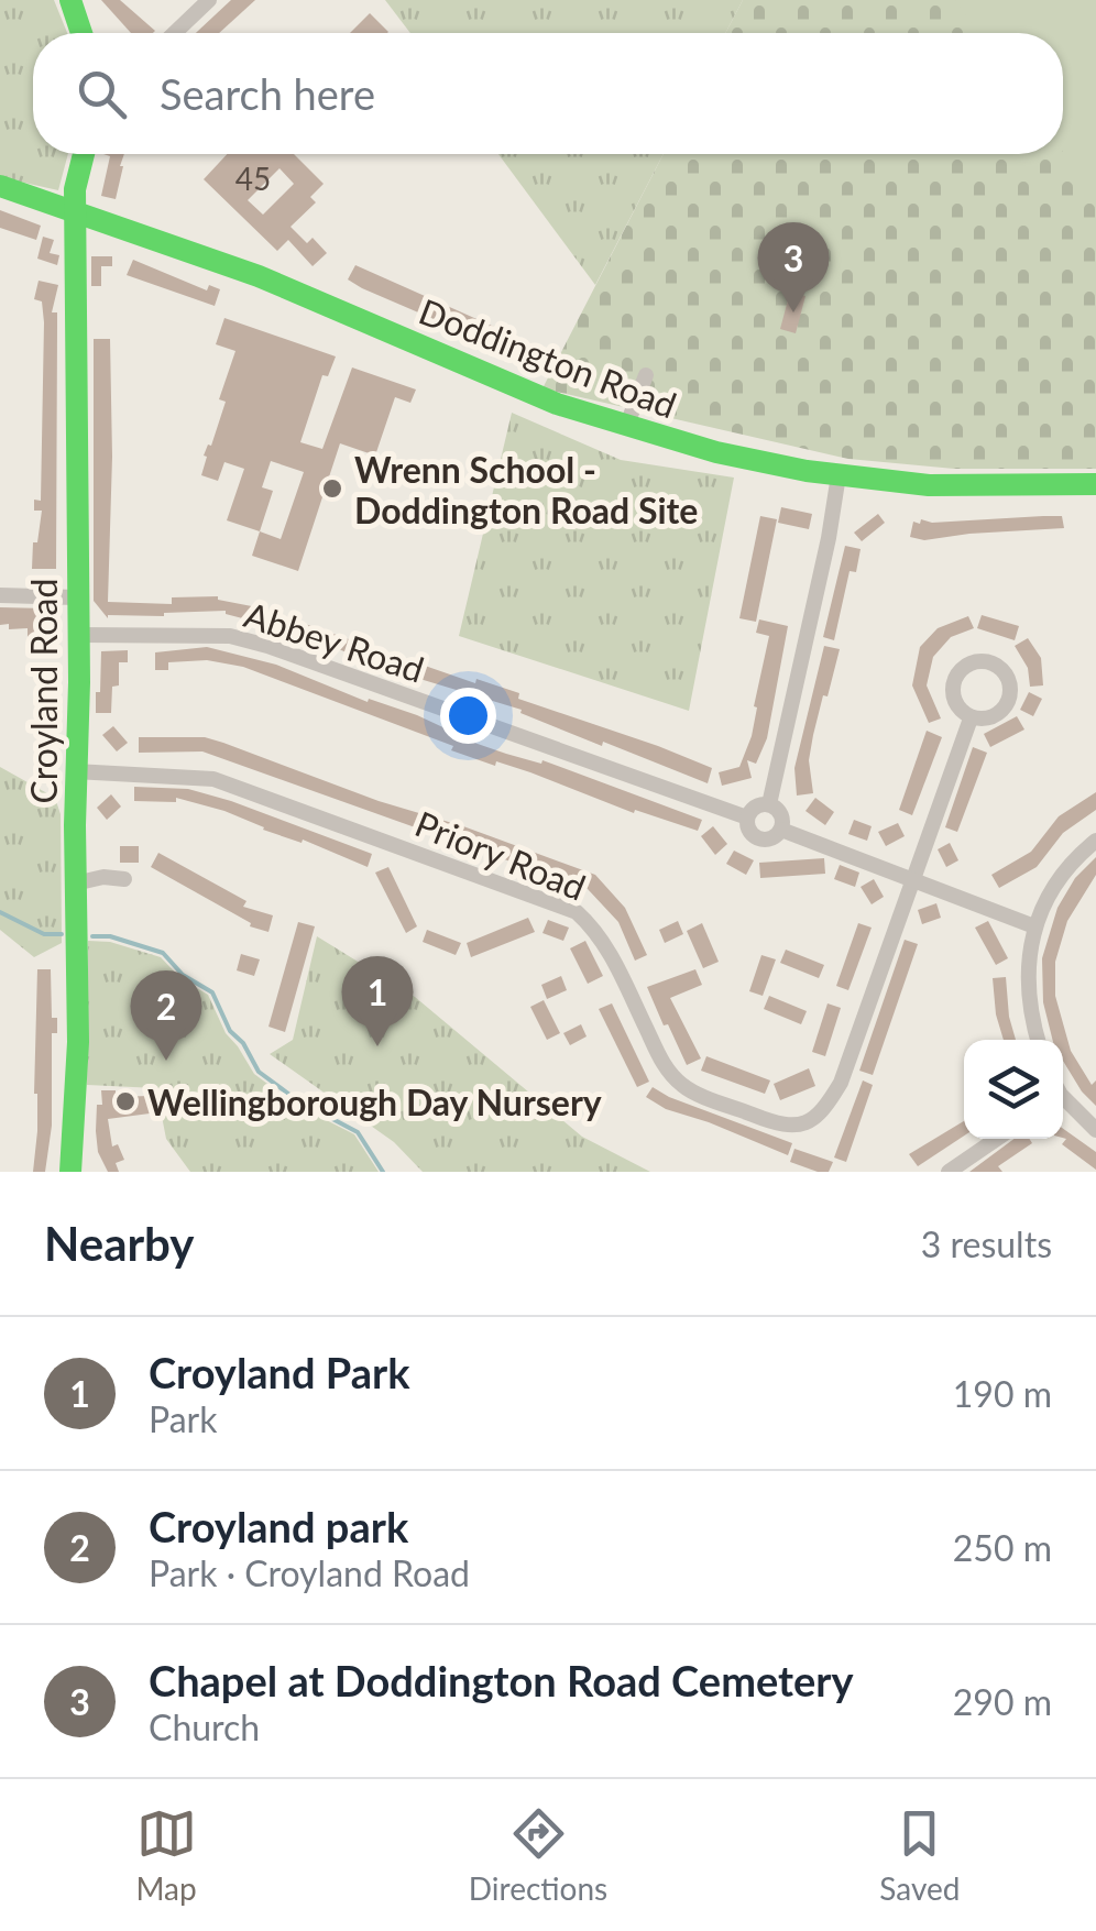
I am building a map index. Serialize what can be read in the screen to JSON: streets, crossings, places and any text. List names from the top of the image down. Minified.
{"streets":{"street":["Doddington Road","Abbey Road","Croyland Road","Priory Road"]},"crossings":[["Doddington Road","Croyland Road"],["Abbey Road","Croyland Road"],["Croyland Road","Priory Road"]],"places":["Wrenn School - Doddington Road Site","Wellingborough Day Nursery"],"house_numbers":["45"],"page":{"search":"Search here","pins":["3","1","2"],"heading":["Nearby","3 results"],"list":[{"mark":"1","name":"Croyland Park","note":"Park","value":"190 m"},{"mark":"2","name":"Croyland park","note":"Park · Croyland Road","value":"250 m"},{"mark":"3","name":"Chapel at Doddington Road Cemetery","note":"Church","value":"290 m"}],"nav":["Map","Directions","Saved"]}}
